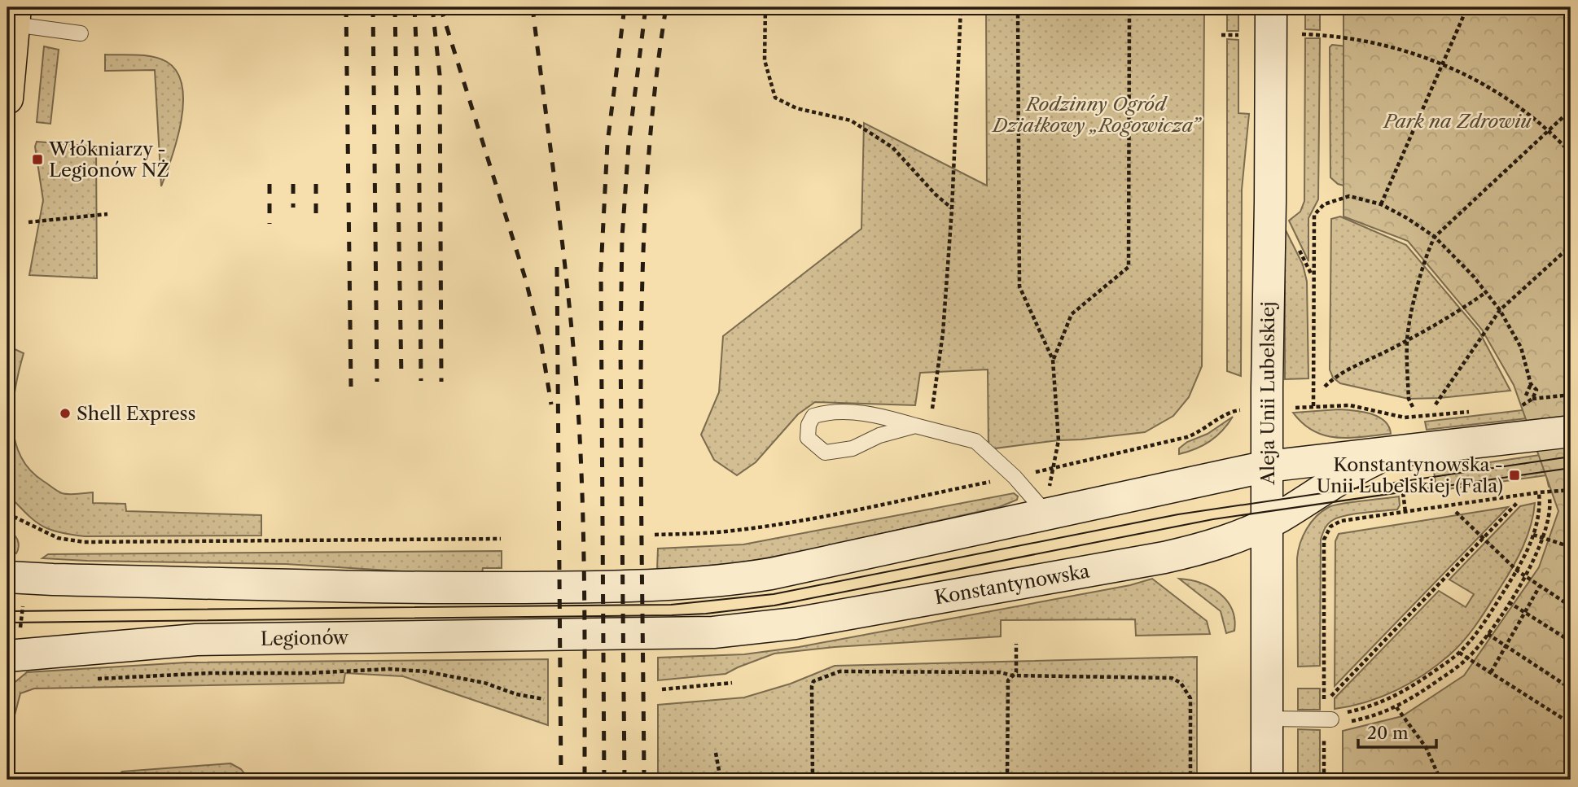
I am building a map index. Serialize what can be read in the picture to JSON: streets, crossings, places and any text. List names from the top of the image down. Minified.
{"streets":{"main road":["Aleja Unii Lubelskiej","Konstantynowska","Legionów"]},"crossings":[["Aleja Unii Lubelskiej","Konstantynowska"],["Konstantynowska","Legionów"]],"parks":["Rodzinny Ogród Działkowy „Rogowicza”","Park na Zdrowiu"],"places":{"transit":["Włókniarzy - Legionów NŻ","Konstantynowska - Unii Lubelskiej (Fala)"],"other":["Shell Express"]},"scale_bar":"20 m"}
